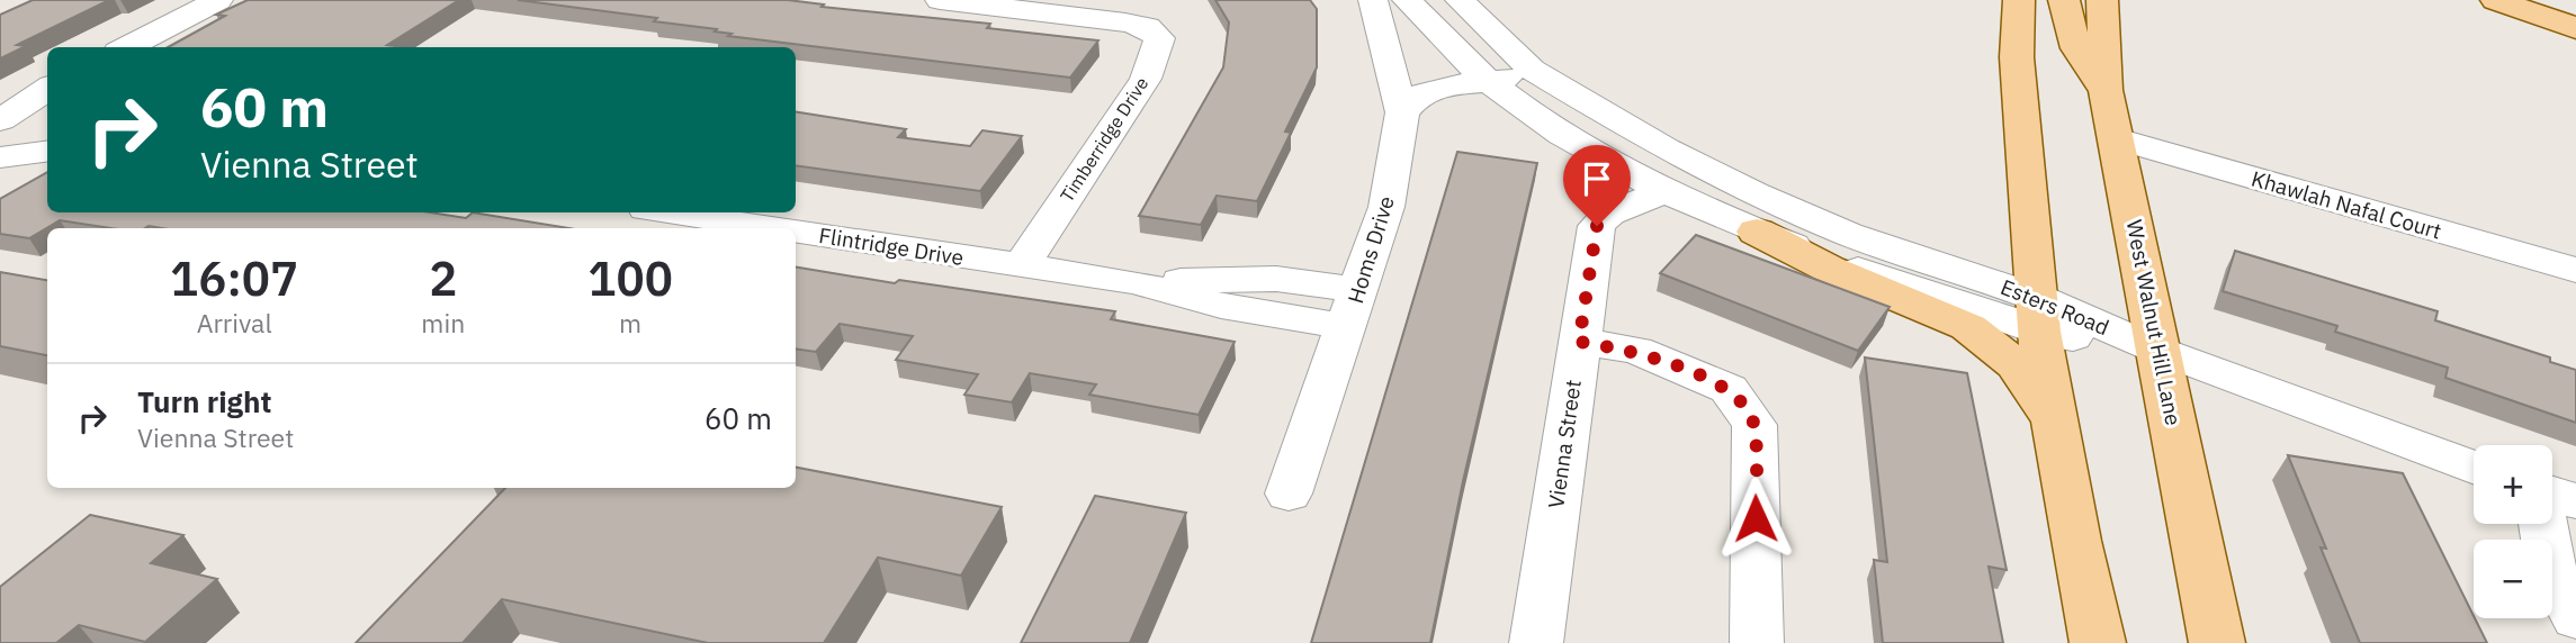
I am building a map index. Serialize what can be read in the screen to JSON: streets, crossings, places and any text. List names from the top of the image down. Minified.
{"streets":{"main road":["West Walnut Hill Lane"],"street":["Timberridge Drive","Khawlah Nafal Court","Flintridge Drive","Homs Drive","Esters Road","Vienna Street"]},"crossings":[["Timberridge Drive","Flintridge Drive"],["Khawlah Nafal Court","West Walnut Hill Lane"],["Flintridge Drive","Homs Drive"],["Esters Road","West Walnut Hill Lane"],["Esters Road","Vienna Street"]],"page":{"turn":["60 m","Vienna Street"],"eta":["16:07","Arrival","2","min","100","m"],"list":[{"name":"Turn right","note":"Vienna Street","value":"60 m"}],"map_buttons":["+","−"]}}
